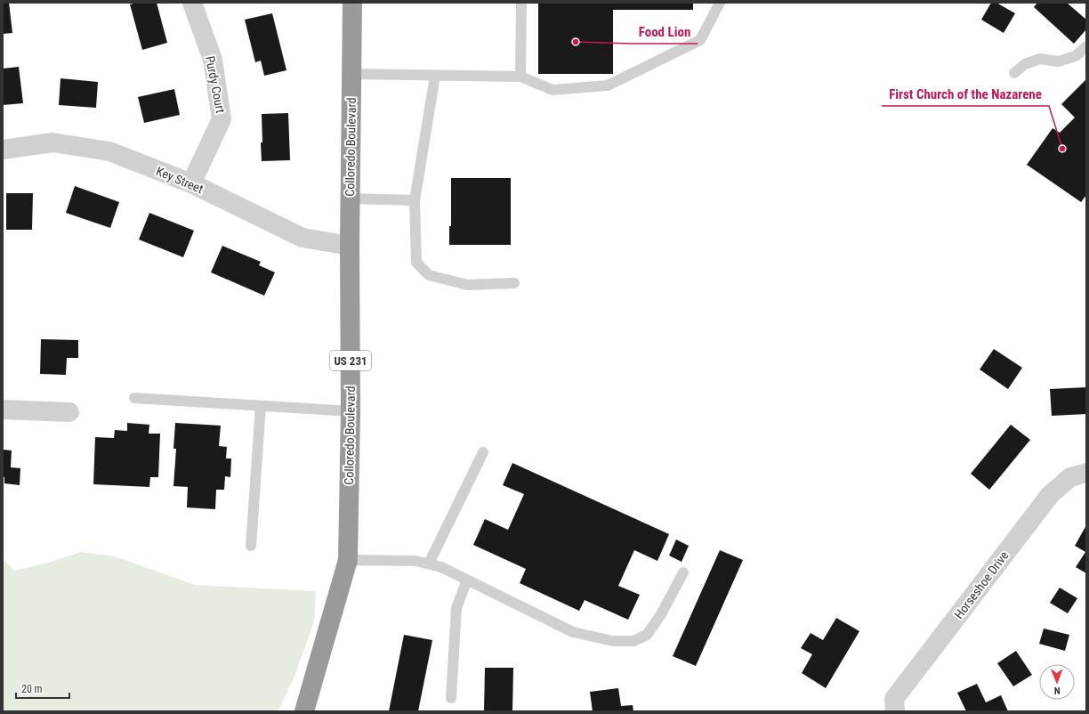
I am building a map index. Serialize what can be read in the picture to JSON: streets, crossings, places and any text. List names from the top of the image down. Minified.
{"streets":{"highway":["Colloredo Boulevard","US 231"],"street":["Purdy Court","Key Street","Horseshoe Drive"]},"crossings":[["Purdy Court","Key Street"],["Colloredo Boulevard","Key Street"]],"places":["Food Lion","First Church of the Nazarene"],"scale_bar":"20 m","north":"bottom"}
